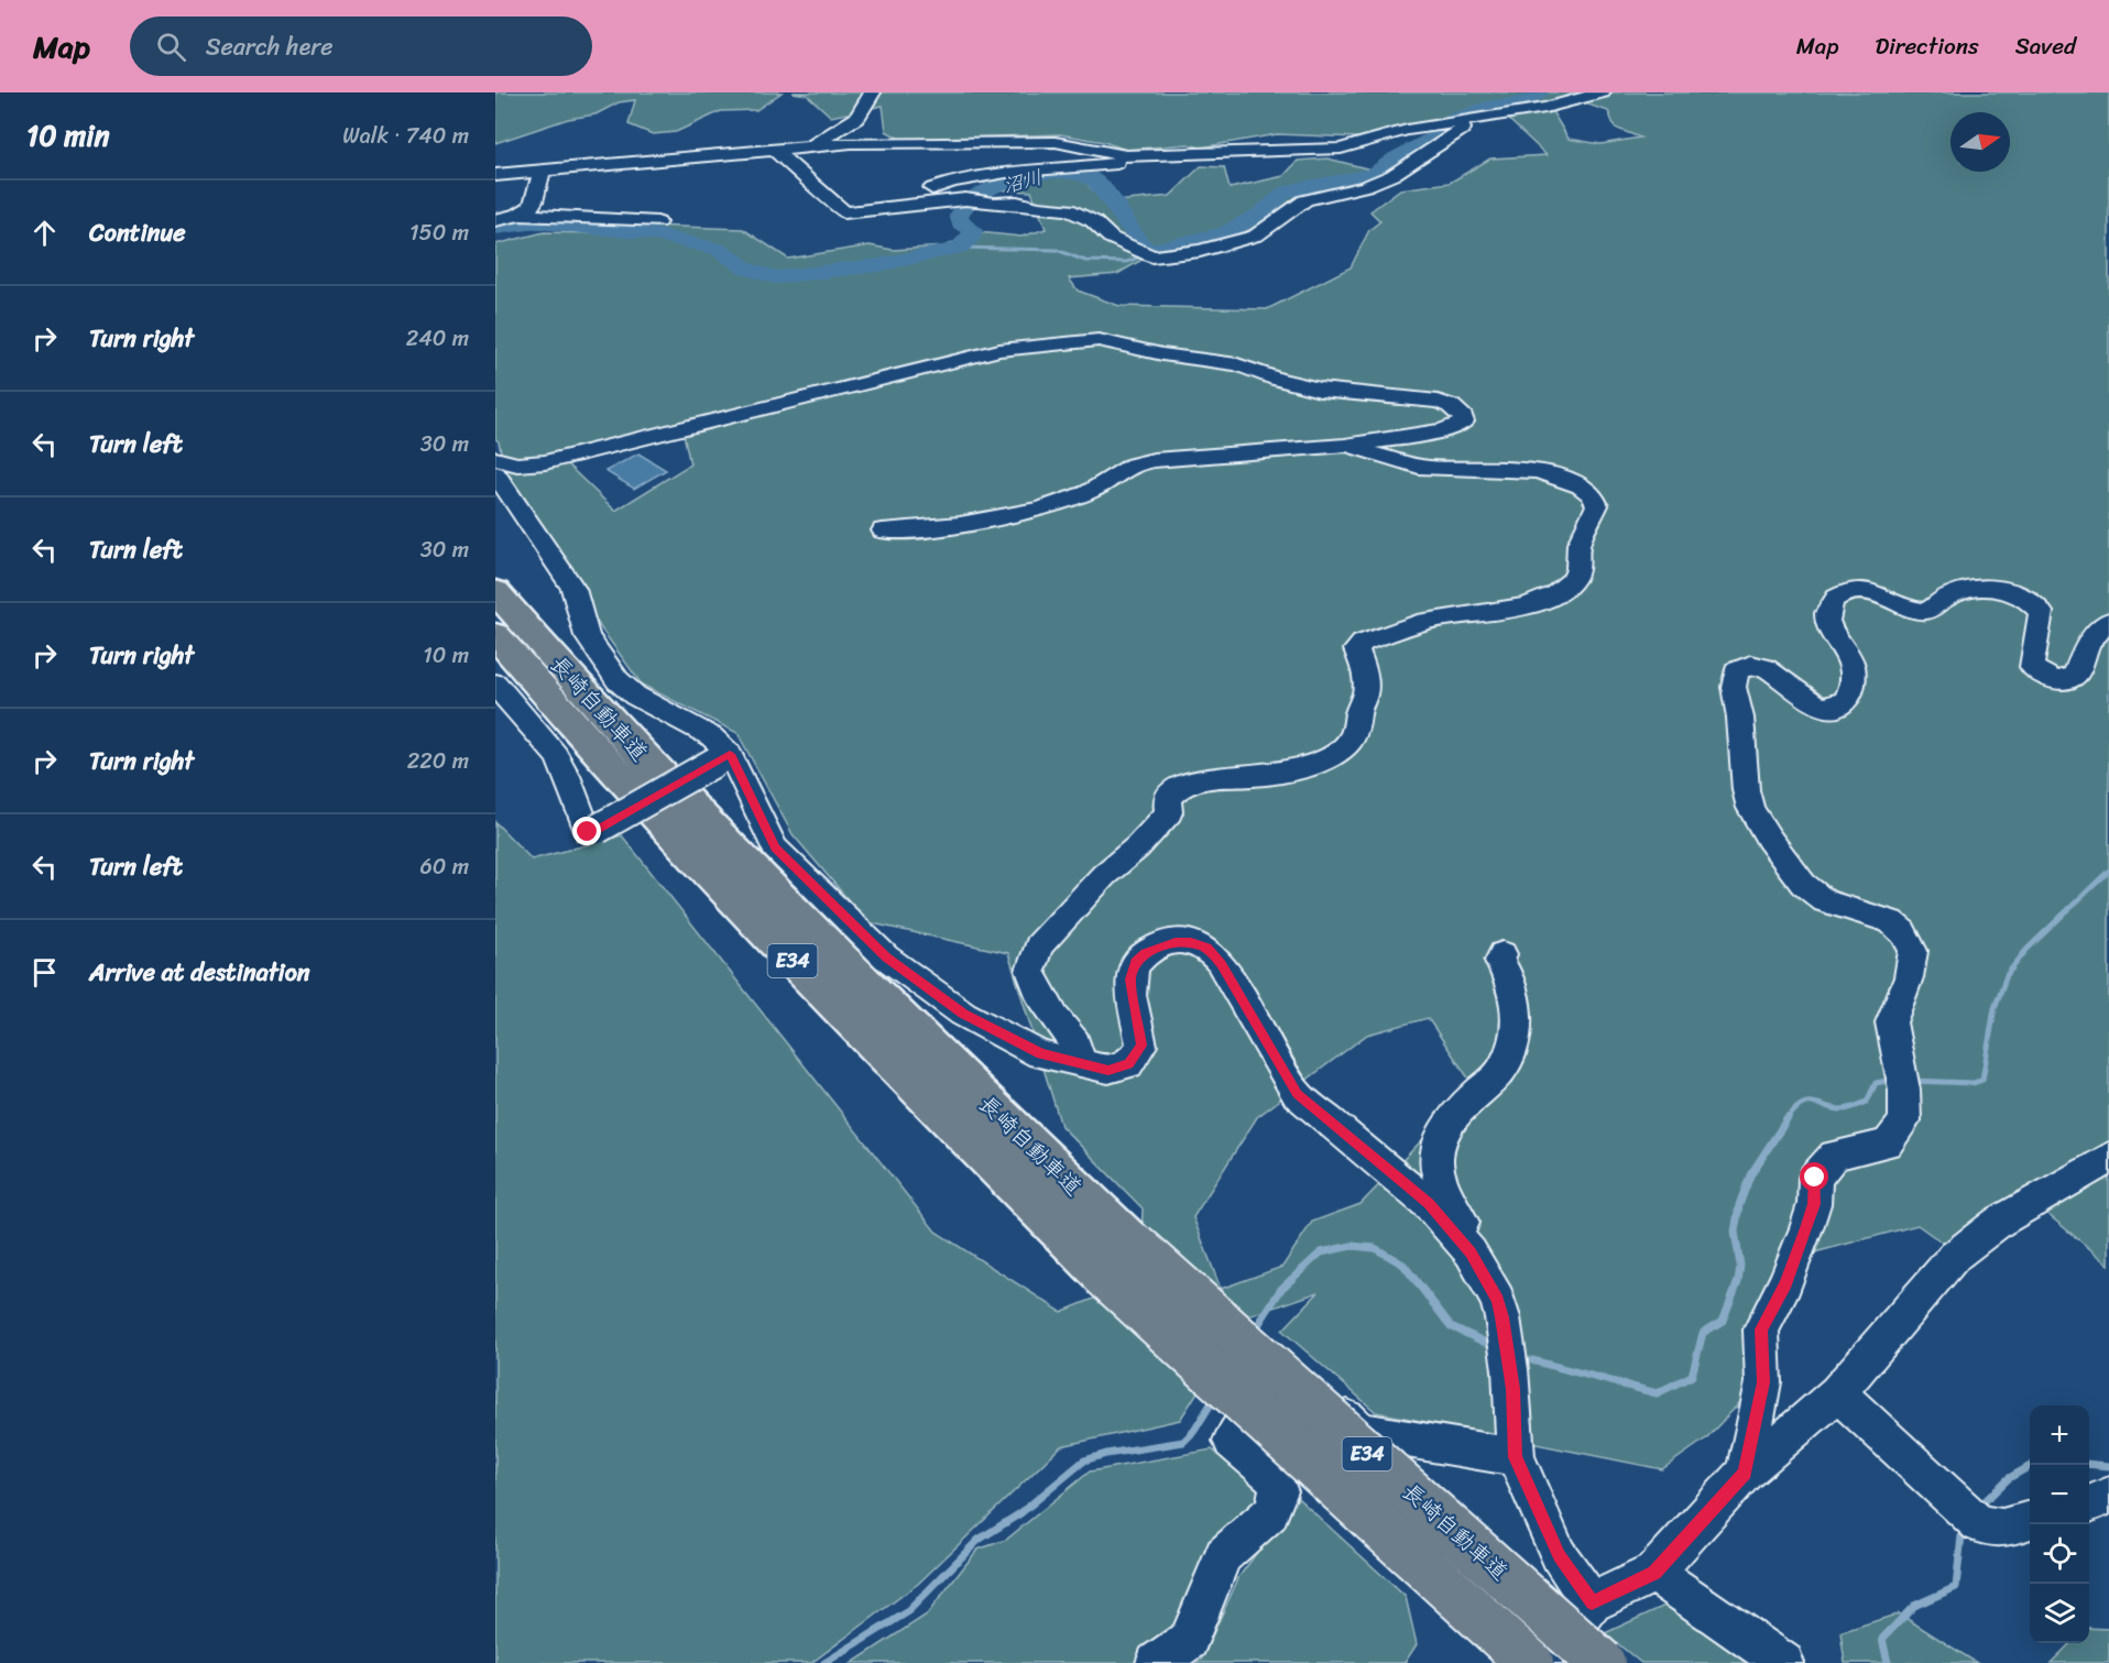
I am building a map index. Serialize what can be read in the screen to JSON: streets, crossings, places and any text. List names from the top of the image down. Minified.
{"streets":{"highway":["長崎自動車道","E34"]},"water":["沼川"],"north":"right","page":{"header":"Map","search":"Search here","nav":["Map","Directions","Saved"],"heading":["10 min","Walk · 740 m"],"list":[["Continue","150 m"],["Turn right","240 m"],["Turn left","30 m"],["Turn left","30 m"],["Turn right","10 m"],["Turn right","220 m"],["Turn left","60 m"],"Arrive at destination"],"map_buttons":["+","−"]}}
